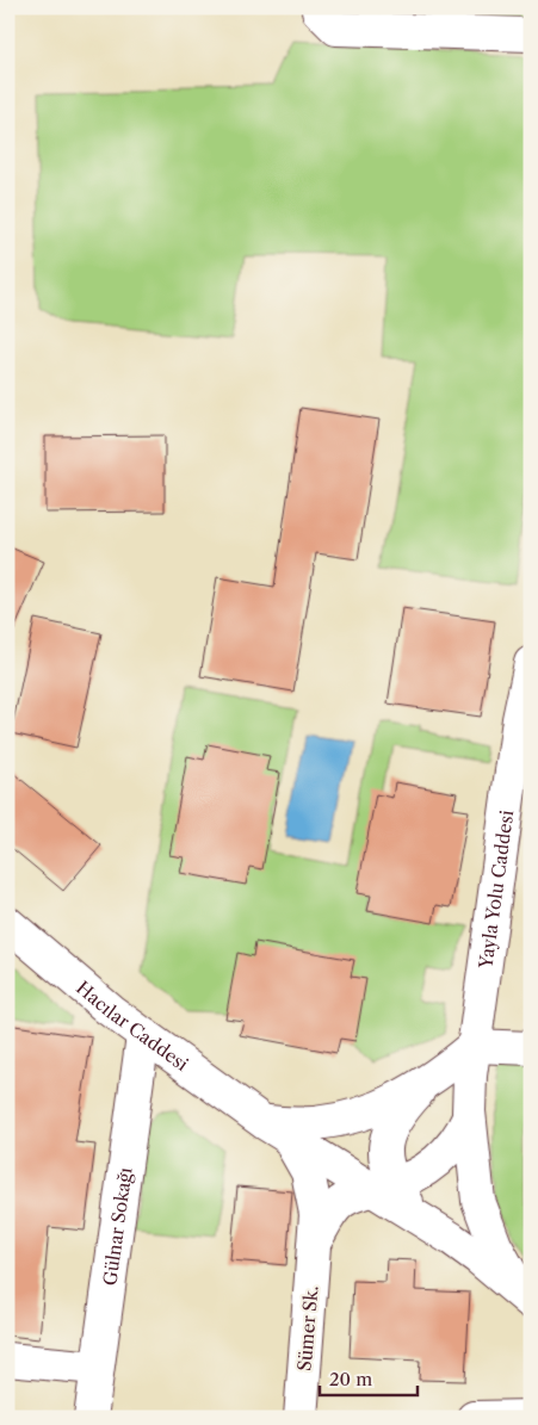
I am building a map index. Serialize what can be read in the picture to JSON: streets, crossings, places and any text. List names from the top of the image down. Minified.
{"streets":{"street":["Yayla Yolu Caddesi","Hacılar Caddesi","Gülnar Sokağı","Sümer Sk."]},"crossings":[["Yayla Yolu Caddesi","Hacılar Caddesi"],["Yayla Yolu Caddesi","Sümer Sk."],["Hacılar Caddesi","Gülnar Sokağı"],["Hacılar Caddesi","Sümer Sk."]],"scale_bar":"20 m"}
